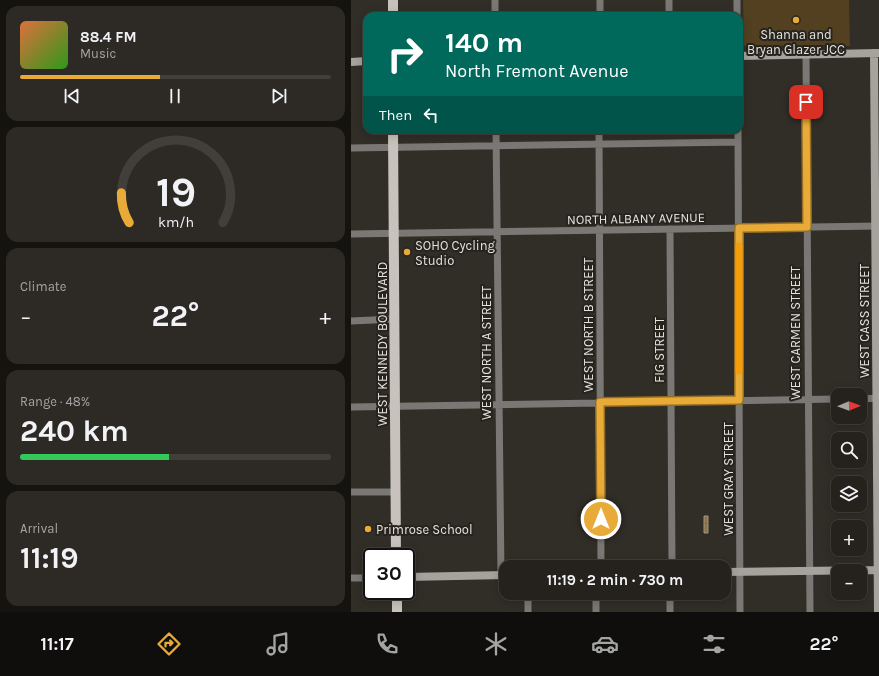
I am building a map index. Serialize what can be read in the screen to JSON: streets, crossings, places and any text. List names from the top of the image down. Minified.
{"streets":{"main road":["WEST KENNEDY BOULEVARD"],"street":["NORTH ALBANY AVENUE","WEST CASS STREET","WEST NORTH B STREET","WEST CARMEN STREET","FIG STREET","WEST NORTH A STREET","WEST GRAY STREET"]},"crossings":[["NORTH ALBANY AVENUE","WEST CASS STREET"],["NORTH ALBANY AVENUE","WEST NORTH B STREET"],["NORTH ALBANY AVENUE","WEST CARMEN STREET"],["NORTH ALBANY AVENUE","WEST KENNEDY BOULEVARD"],["NORTH ALBANY AVENUE","FIG STREET"],["NORTH ALBANY AVENUE","WEST NORTH A STREET"],["NORTH ALBANY AVENUE","WEST GRAY STREET"]],"places":["Shanna and Bryan Glazer JCC","SOHO Cycling Studio","Primrose School"],"north":"right","page":{"turn":["140 m","North Fremont Avenue"],"song":["88.4 FM","Music"],"then":"Then","tile":["Climate",["Range · 48%","240 km"],["Arrival","11:19"]],"heat":["−","22°","+"],"map_buttons":["+","−"],"limit":"30","trip":"11:19 · 2 min · 730 m","tabs":["11:17","22°"],"gauge":["19","km/h"]}}
